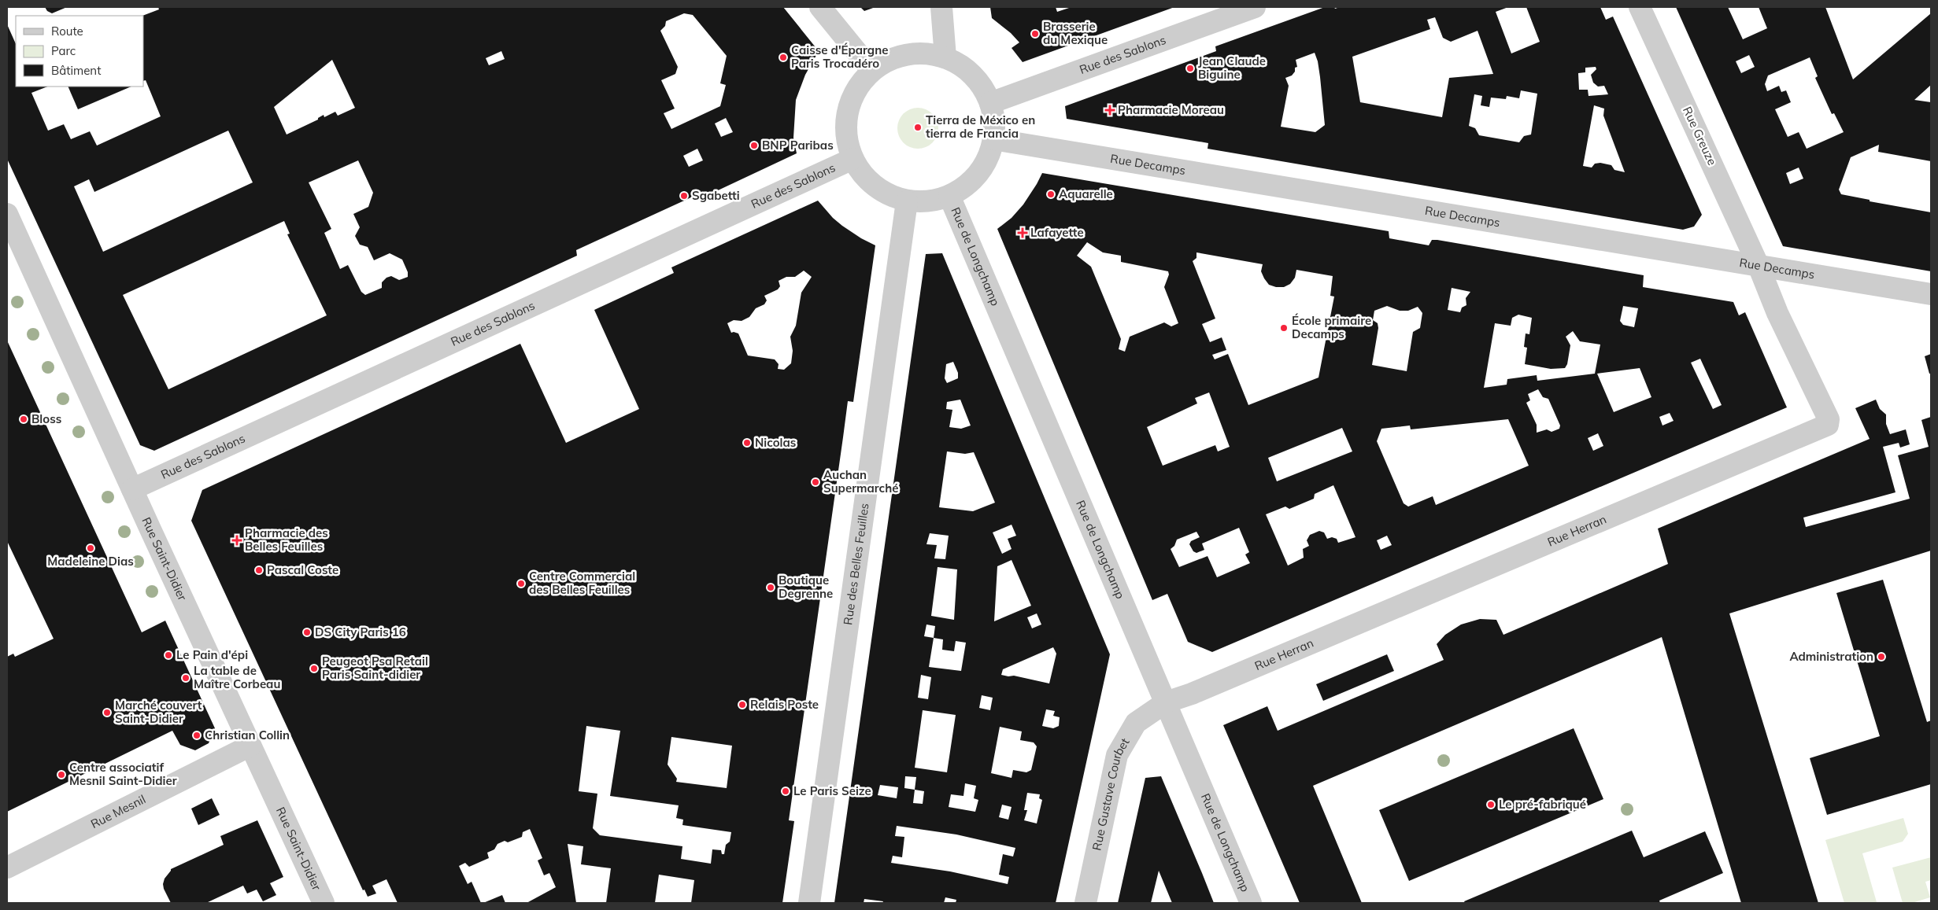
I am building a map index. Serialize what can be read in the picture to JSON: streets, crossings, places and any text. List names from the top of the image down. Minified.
{"streets":{"street":["Rue des Sablons","Rue Greuze","Rue Decamps","Rue de Longchamp","Rue Herran","Rue Saint-Didier","Rue des Belles Feuilles","Rue Gustave Courbet","Rue Mesnil"]},"crossings":[["Rue des Sablons","Rue Saint-Didier"],["Rue Greuze","Rue Decamps"],["Rue Greuze","Rue Herran"],["Rue Decamps","Rue Herran"],["Rue de Longchamp","Rue Herran"],["Rue de Longchamp","Rue Gustave Courbet"],["Rue Herran","Rue Gustave Courbet"],["Rue Saint-Didier","Rue Mesnil"]],"places":{"other":["Brasserie du Mexique","Caisse d'Épargne Paris Trocadéro","Jean Claude Biguine","Tierra de México en tierra de Francia","BNP Paribas","Aquarelle","Sgabetti","École primaire Decamps","Bloss","Nicolas","Auchan Supermarché","Madeleine Dias","Pascal Coste","Centre Commercial des Belles Feuilles","Boutique Degrenne","DS City Paris 16","Le Pain d'épi","Administration","Peugeot Psa Retail Paris Saint-didier","La table de Maître Corbeau","Relais Poste","Marché couvert Saint-Didier","Christian Collin","Centre associatif Mesnil Saint-Didier","Le Paris Seize","Le pré-fabriqué"],"health":["Pharmacie Moreau","Lafayette","Pharmacie des Belles Feuilles"]},"legend":["Route","Parc","Bâtiment"]}
